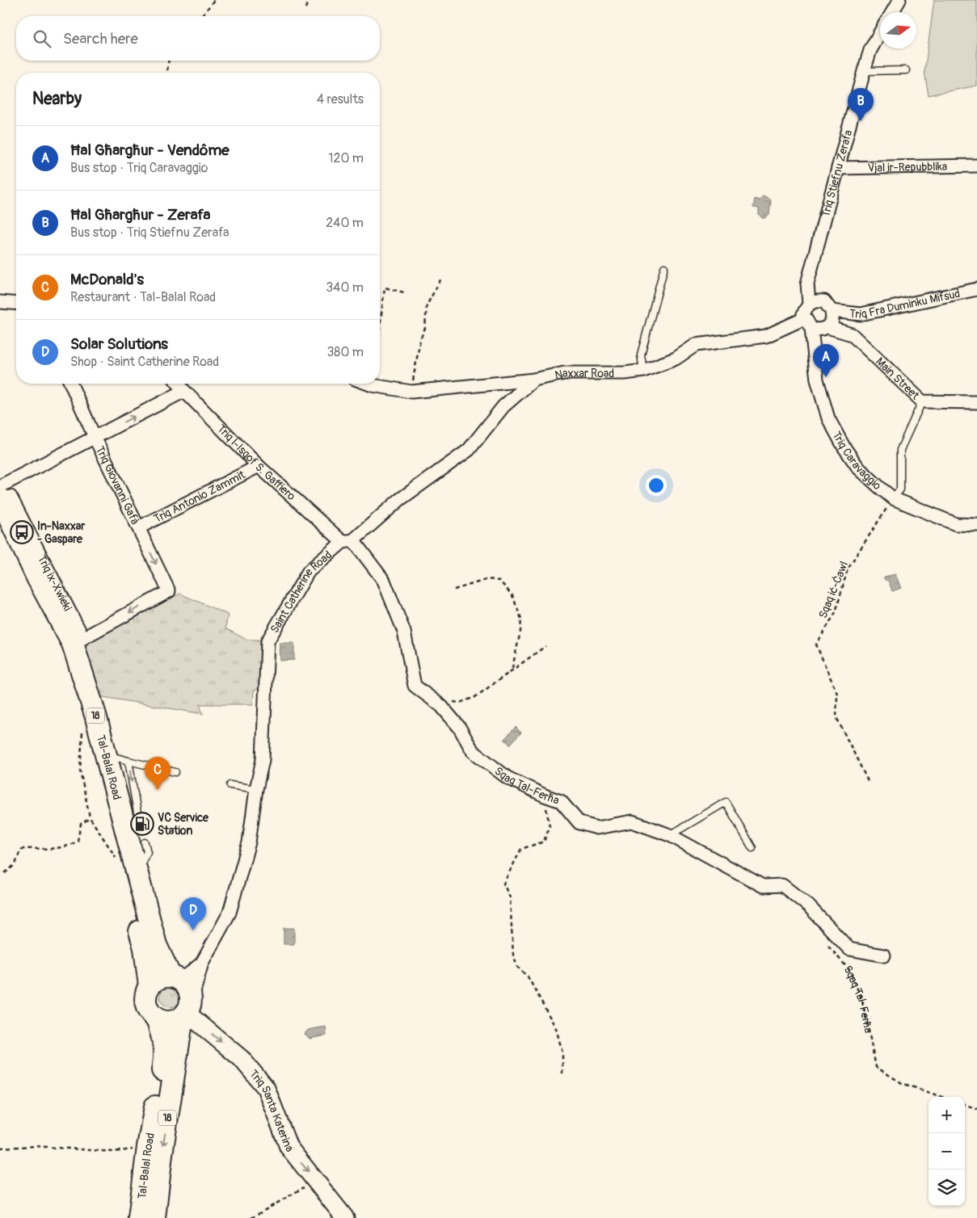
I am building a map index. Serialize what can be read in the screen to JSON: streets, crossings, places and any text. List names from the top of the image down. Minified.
{"streets":{"highway":["18","Tal-Balal Road"],"main road":["Triq Santa Katerina"],"street":["Vjal ir-Repubblika","Triq Stiefnu Zerafa","Triq Fra Duminku Mifsud","Naxxar Road","Main Street","Triq Caravaggio","Triq l-Isqof S. Gaffiero","Triq Giovanni Gafà","Triq Antonio Zammit","Saint Catherine Road","Sqaq Tal-Ferħa"],"path":["Sqaq iċ-Ċawl"]},"crossings":[["Vjal ir-Repubblika","Triq Stiefnu Zerafa"],["Triq Stiefnu Zerafa","Triq Fra Duminku Mifsud"],["Triq Stiefnu Zerafa","Naxxar Road"],["Triq Stiefnu Zerafa","Main Street"],["Triq Stiefnu Zerafa","Triq Caravaggio"],["Triq Fra Duminku Mifsud","Naxxar Road"],["Triq Fra Duminku Mifsud","Main Street"],["Triq Fra Duminku Mifsud","Triq Caravaggio"],["Naxxar Road","Main Street"],["Naxxar Road","Triq Caravaggio"],["Naxxar Road","Saint Catherine Road"],["Main Street","Triq Caravaggio"],["Triq Caravaggio","Sqaq iċ-Ċawl"],["Triq l-Isqof S. Gaffiero","Triq Antonio Zammit"],["Triq l-Isqof S. Gaffiero","Saint Catherine Road"],["Triq l-Isqof S. Gaffiero","Sqaq Tal-Ferħa"],["Triq Giovanni Gafà","Triq Antonio Zammit"],["Triq Giovanni Gafà","Tal-Balal Road"],["Saint Catherine Road","Sqaq Tal-Ferħa"],["Tal-Balal Road","Triq Santa Katerina"]],"one_way":["Triq Santa Katerina"],"places":{"bus stop":["In-Naxxar - Gaspare"],"fuel station":["VC Service Station"]},"north":"right","page":{"search":"Search here","heading":["Nearby","4 results"],"pins":["B","A","C","D"],"list":[{"mark":"A","name":"Ħal Għargħur - Vendôme","note":"Bus stop · Triq Caravaggio","value":"120 m"},{"mark":"B","name":"Ħal Għargħur - Zerafa","note":"Bus stop · Triq Stiefnu Zerafa","value":"240 m"},{"mark":"C","name":"McDonald's","note":"Restaurant · Tal-Balal Road","value":"340 m"},{"mark":"D","name":"Solar Solutions","note":"Shop · Saint Catherine Road","value":"380 m"}],"map_buttons":["+","−"]}}
